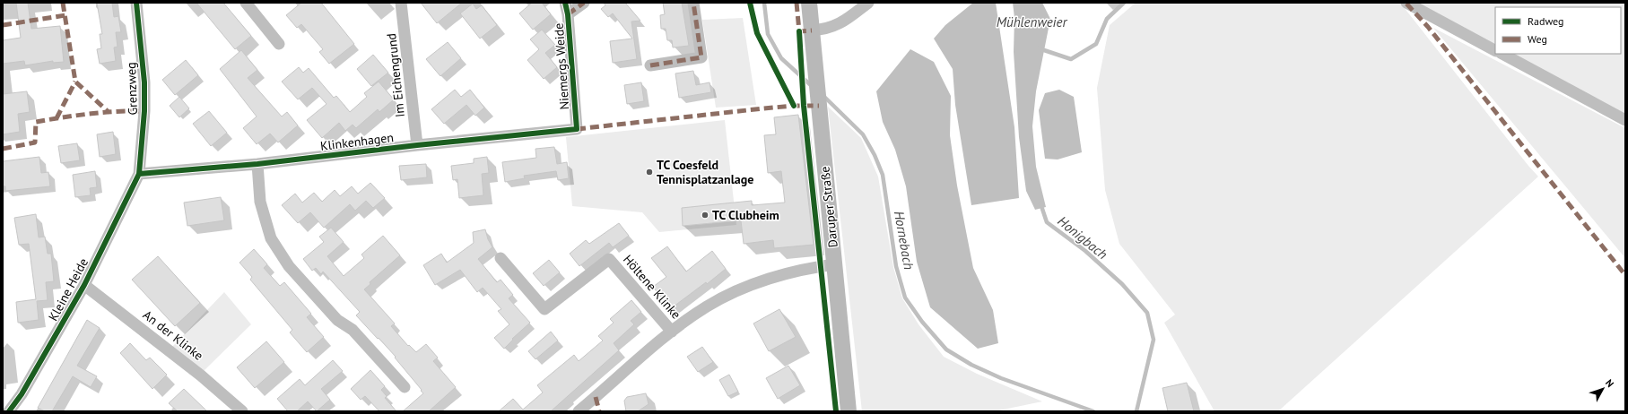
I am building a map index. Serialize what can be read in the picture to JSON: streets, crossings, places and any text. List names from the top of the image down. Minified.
{"streets":{"street":["Niemergs Weide","Im Eichengrund","Grenzweg","Klinkenhagen","Daruper Straße","Höltene Klinke","Kleine Heide","An der Klinke"]},"crossings":[["Niemergs Weide","Klinkenhagen"],["Im Eichengrund","Klinkenhagen"],["Grenzweg","Klinkenhagen"],["Grenzweg","Kleine Heide"],["Klinkenhagen","Kleine Heide"],["Daruper Straße","Höltene Klinke"],["Kleine Heide","An der Klinke"]],"water":["Mühlenweier","Honigbach","Hornebach"],"places":["TC Coesfeld Tennisplatzanlage","TC Clubheim"],"legend":["Radweg","Weg"],"north":"top right"}
